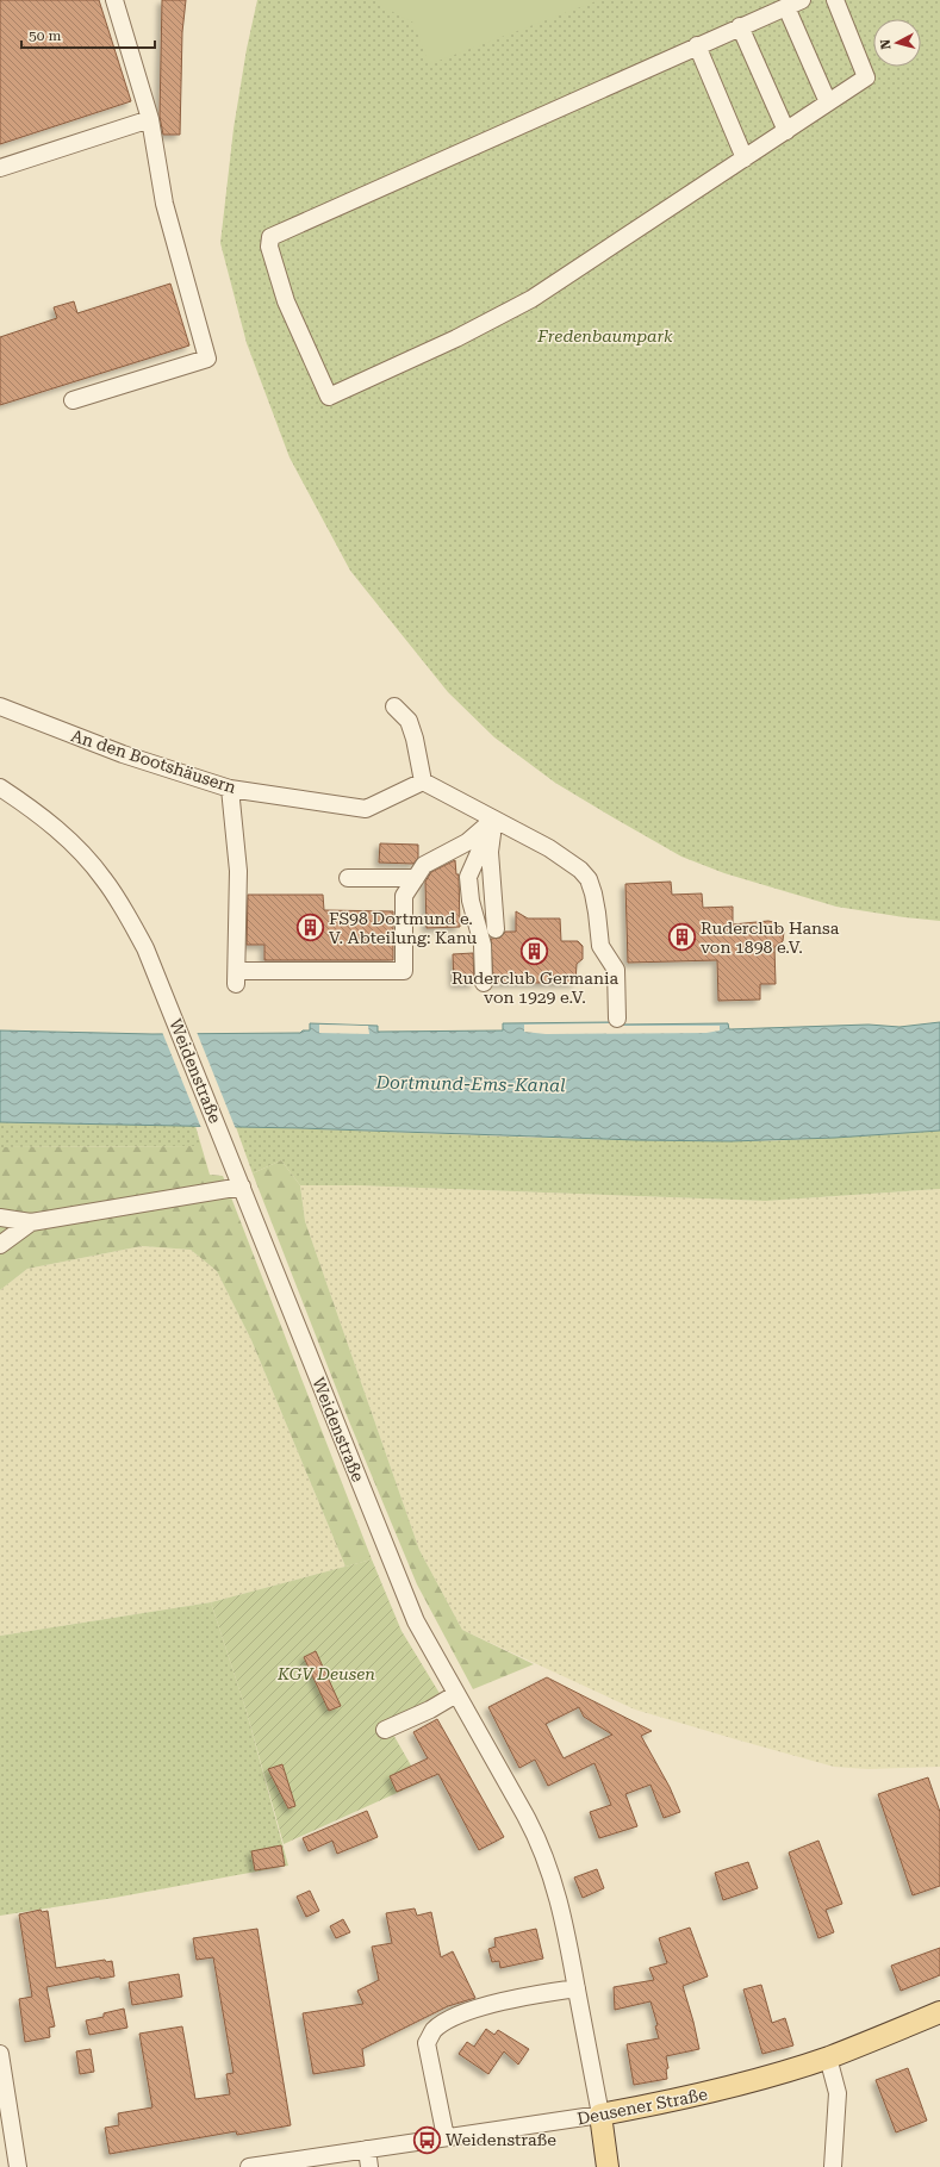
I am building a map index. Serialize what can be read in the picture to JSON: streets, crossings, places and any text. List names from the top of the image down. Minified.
{"streets":{"main road":["Deusener Straße"],"street":["An den Bootshäusern","Weidenstraße"]},"crossings":[["Weidenstraße","Deusener Straße"]],"water":["Dortmund-Ems-Kanal"],"parks":["Fredenbaumpark","KGV Deusen"],"places":{"building":["FS98 Dortmund e. V. Abteilung: Kanu","Ruderclub Hansa von 1898 e.V.","Ruderclub Germania von 1929 e.V."],"bus stop":["Weidenstraße"]},"scale_bar":"50 m","north":"left"}
